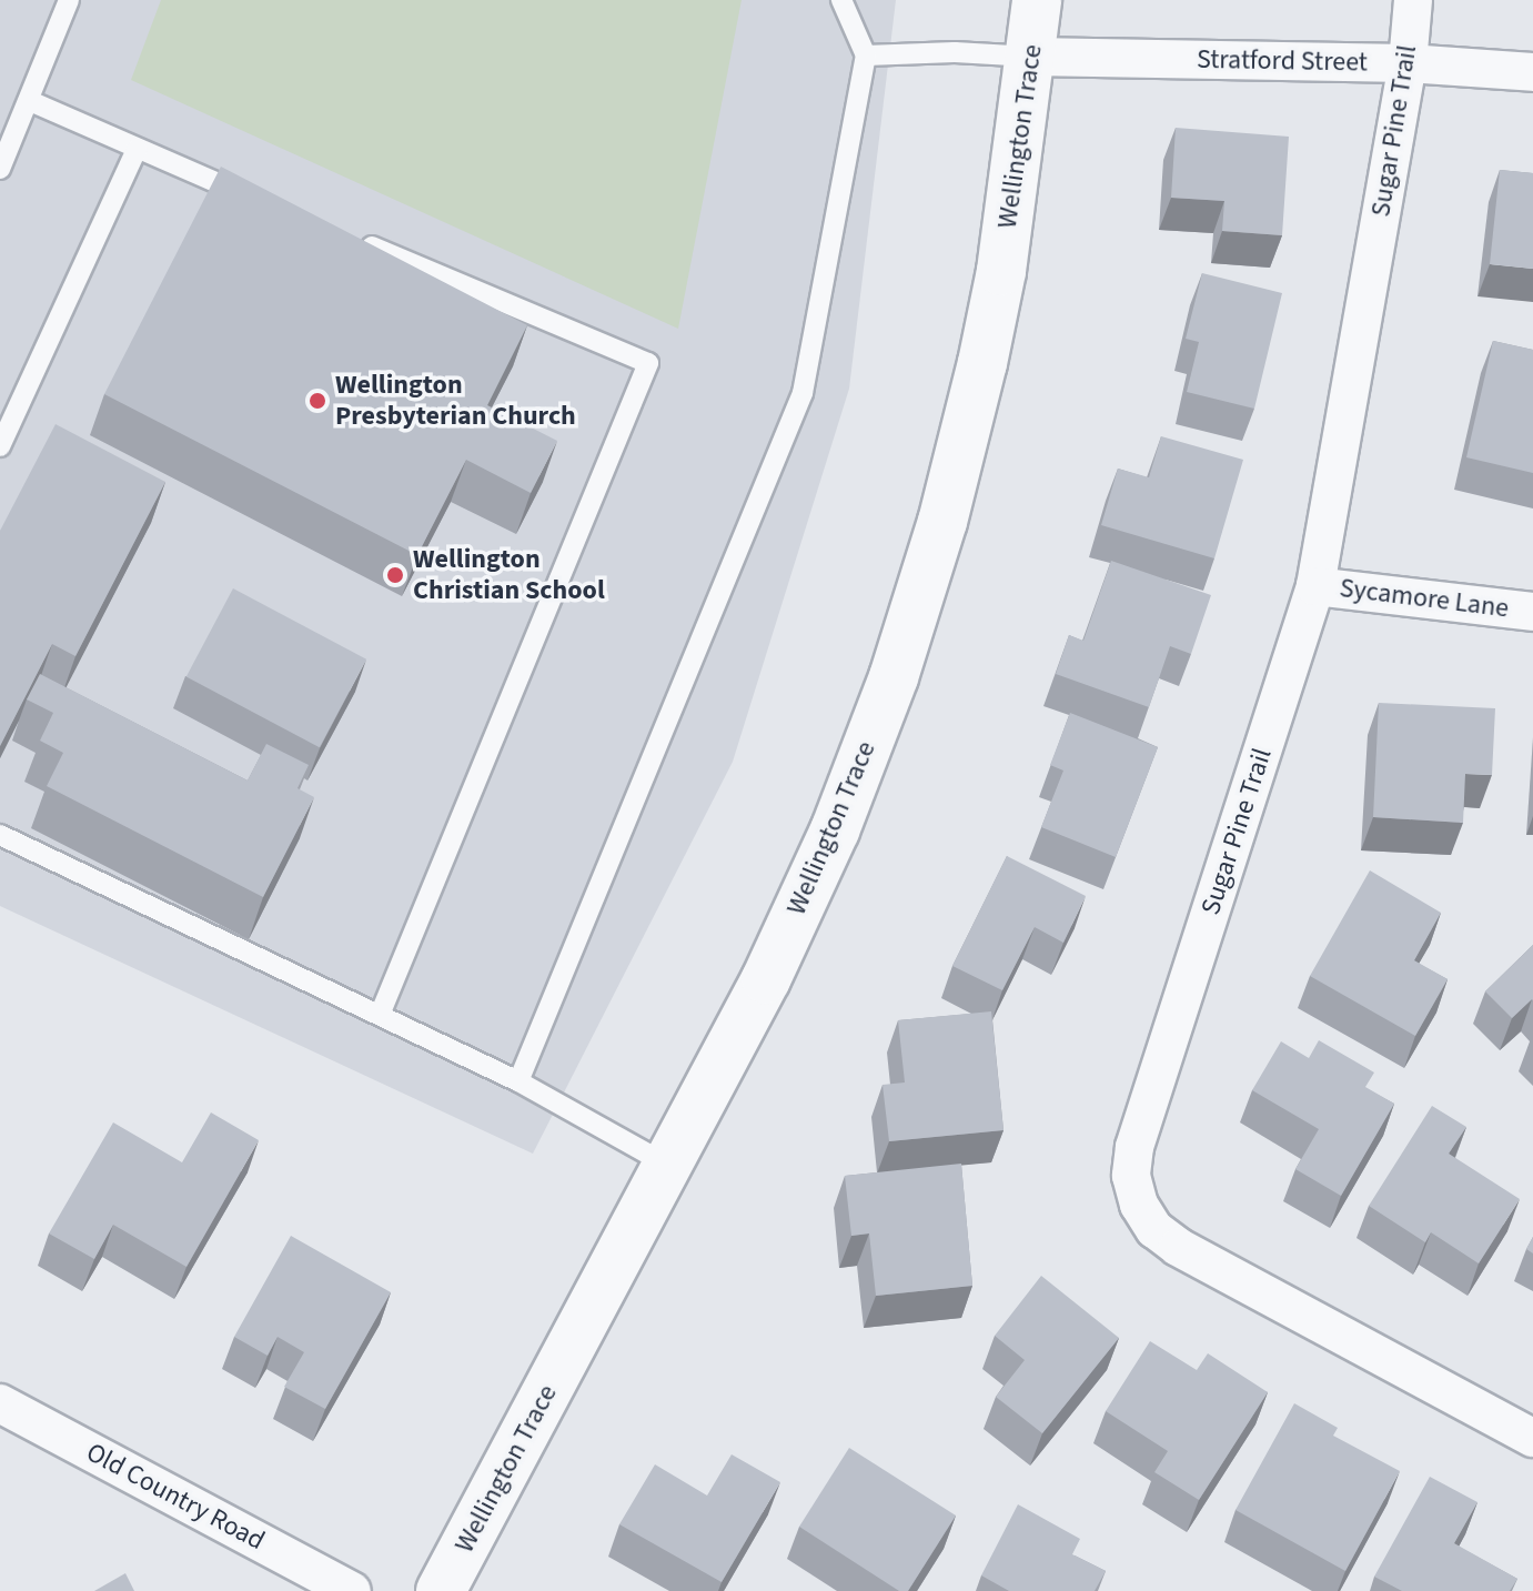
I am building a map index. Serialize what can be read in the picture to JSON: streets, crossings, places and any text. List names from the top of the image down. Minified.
{"streets":{"street":["Stratford Street","Sugar Pine Trail","Wellington Trace","Sycamore Lane","Old Country Road"]},"crossings":[["Stratford Street","Sugar Pine Trail"],["Stratford Street","Wellington Trace"],["Sugar Pine Trail","Sycamore Lane"]],"places":["Wellington Presbyterian Church","Wellington Christian School"]}
